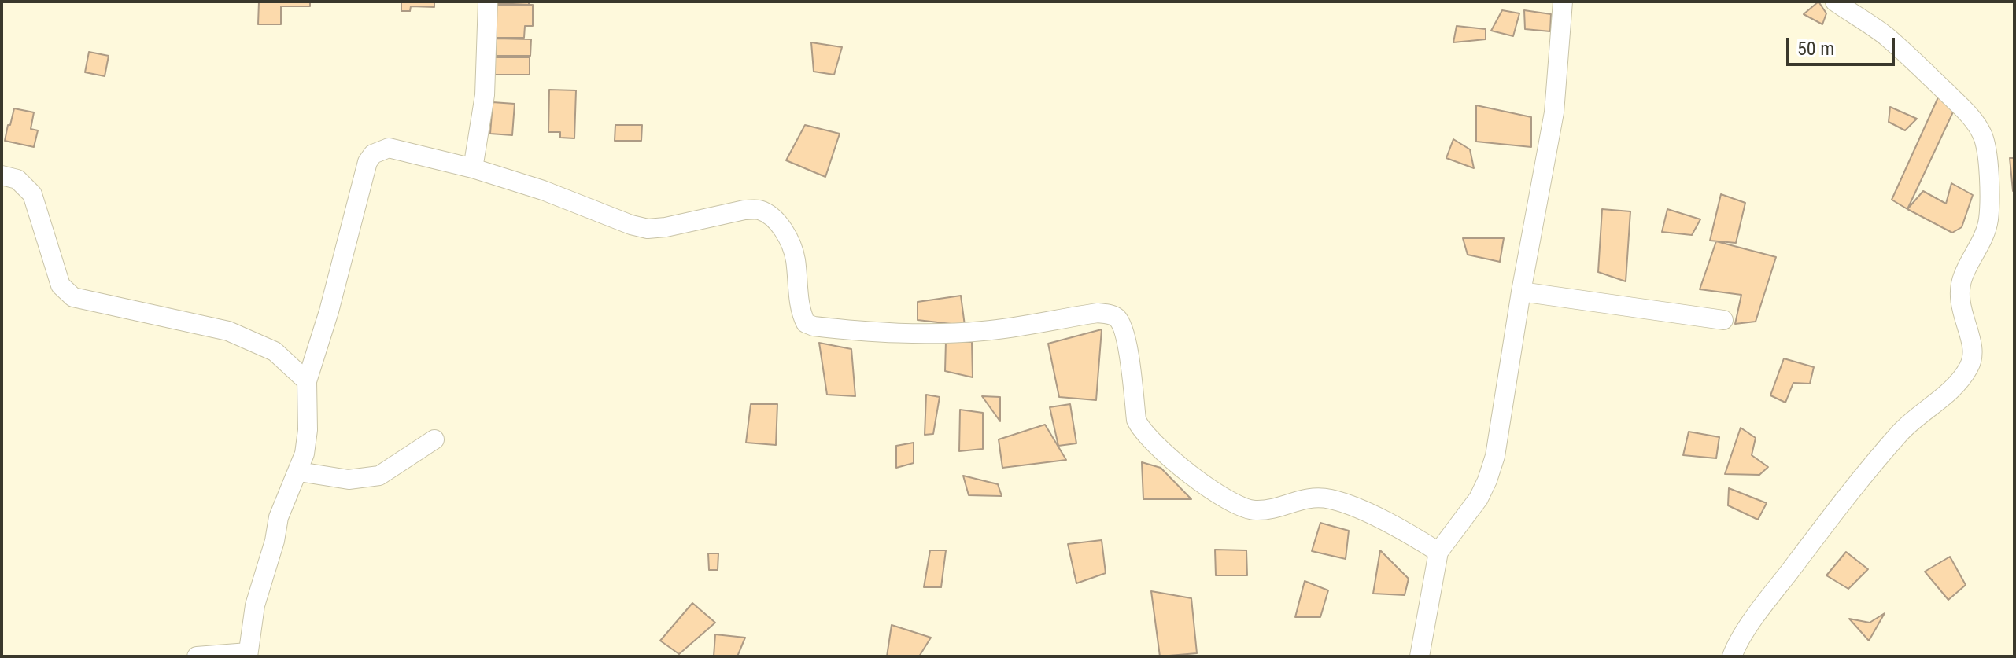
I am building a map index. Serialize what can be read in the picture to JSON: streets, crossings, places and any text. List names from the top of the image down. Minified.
{"scale_bar":"50 m"}
